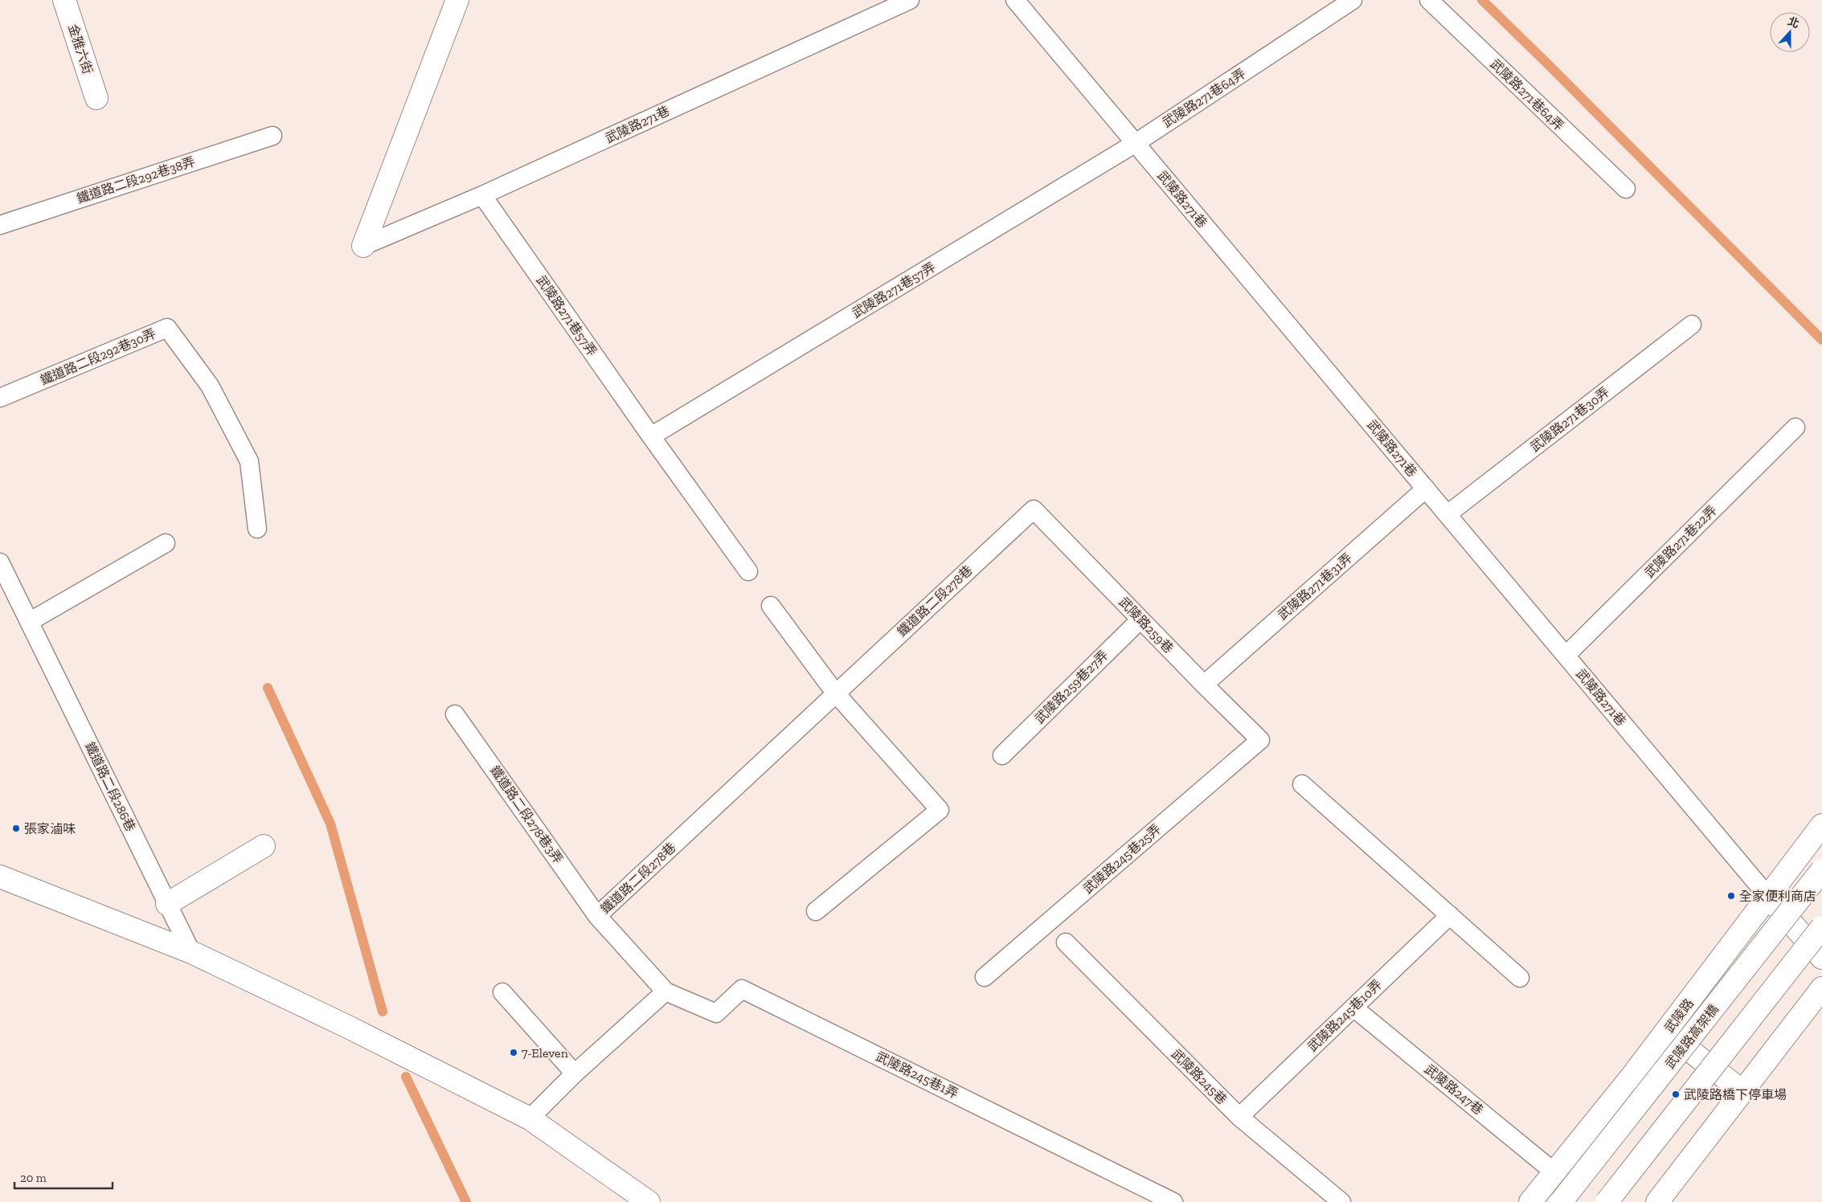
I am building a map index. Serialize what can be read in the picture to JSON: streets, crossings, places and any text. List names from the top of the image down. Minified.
{"streets":{"main road":["金雅六街","武陵路","武陵路高架橋"],"lane":["武陵路271巷64弄","武陵路271巷","鐵道路二段292巷38弄","武陵路271巷57弄","鐵道路二段292巷30弄","武陵路271巷30弄","武陵路271巷22弄","武陵路271巷31弄","鐵道路二段278巷","武陵路259巷","武陵路259巷27弄","鐵道路二段286巷","鐵道路二段278巷3弄","武陵路245巷25弄","武陵路245巷10弄","武陵路245巷1弄","武陵路245巷","武陵路247巷"]},"crossings":[["武陵路271巷64弄","武陵路271巷"],["武陵路271巷64弄","武陵路271巷57弄"],["武陵路271巷","武陵路271巷57弄"],["武陵路271巷","武陵路271巷30弄"],["武陵路271巷","武陵路271巷22弄"],["武陵路271巷","武陵路271巷31弄"],["武陵路271巷","武陵路"],["武陵路271巷31弄","武陵路259巷"],["鐵道路二段278巷","武陵路259巷"],["鐵道路二段278巷","鐵道路二段278巷3弄"],["鐵道路二段278巷","武陵路245巷1弄"],["武陵路259巷","武陵路259巷27弄"],["武陵路259巷","武陵路245巷25弄"],["武陵路245巷10弄","武陵路245巷"],["武陵路245巷10弄","武陵路247巷"],["武陵路","武陵路247巷"]],"places":["張家滷味","全家便利商店","7-Eleven","武陵路橋下停車場"],"scale_bar":"20 m","north":"top"}
